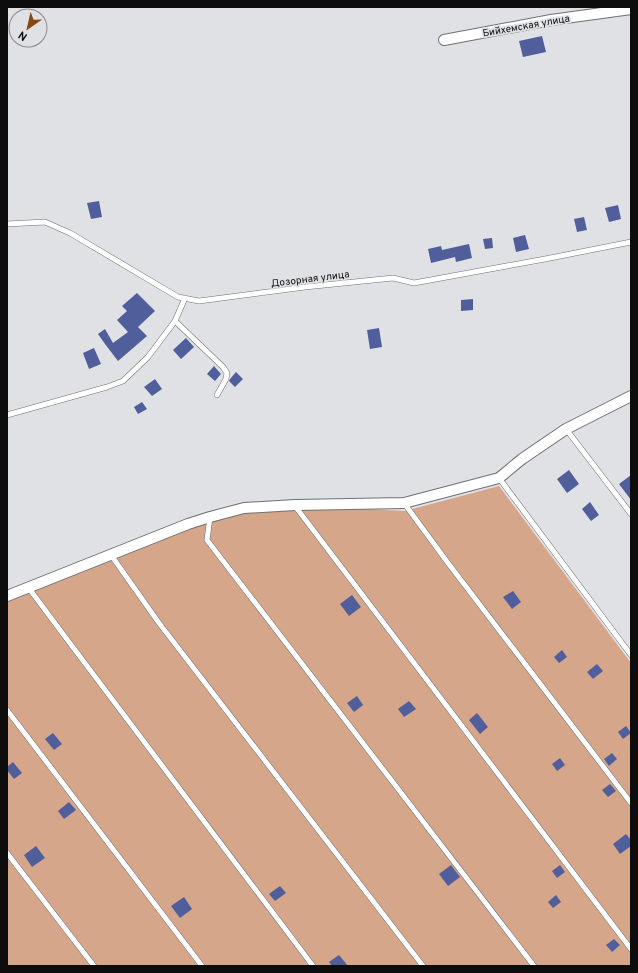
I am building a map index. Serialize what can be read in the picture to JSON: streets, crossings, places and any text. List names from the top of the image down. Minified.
{"streets":{"street":["Бийхемская улица"],"lane":["Дозорная улица"]},"north":"bottom left"}
